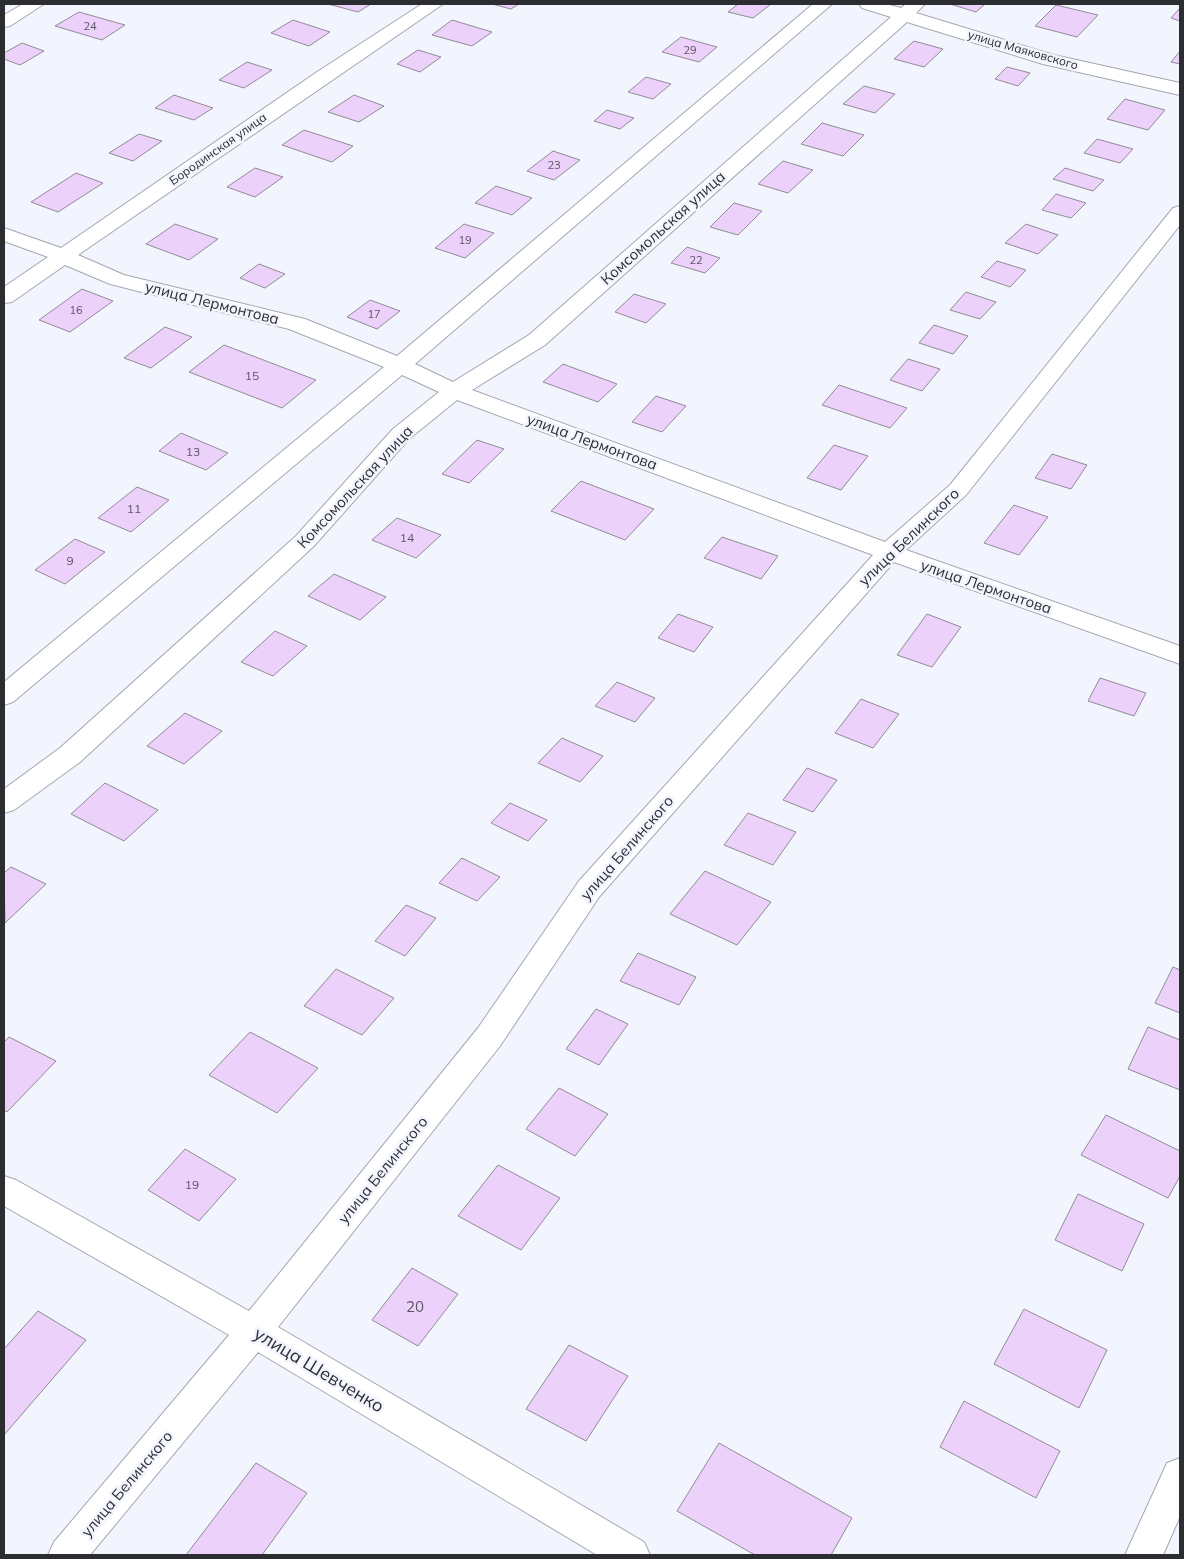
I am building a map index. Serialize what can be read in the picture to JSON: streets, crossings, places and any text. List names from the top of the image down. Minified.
{"streets":{"street":["улица Маяковского","Бородинская улица","Комсомольская улица","улица Лермонтова","улица Белинского","улица Шевченко"]},"crossings":[["улица Маяковского","Комсомольская улица"],["Бородинская улица","улица Лермонтова"],["Комсомольская улица","улица Лермонтова"],["улица Лермонтова","улица Белинского"],["улица Белинского","улица Шевченко"]],"house_numbers":["24","29","23","19","22","16","17","15","13","11","14","9","19","20"]}
